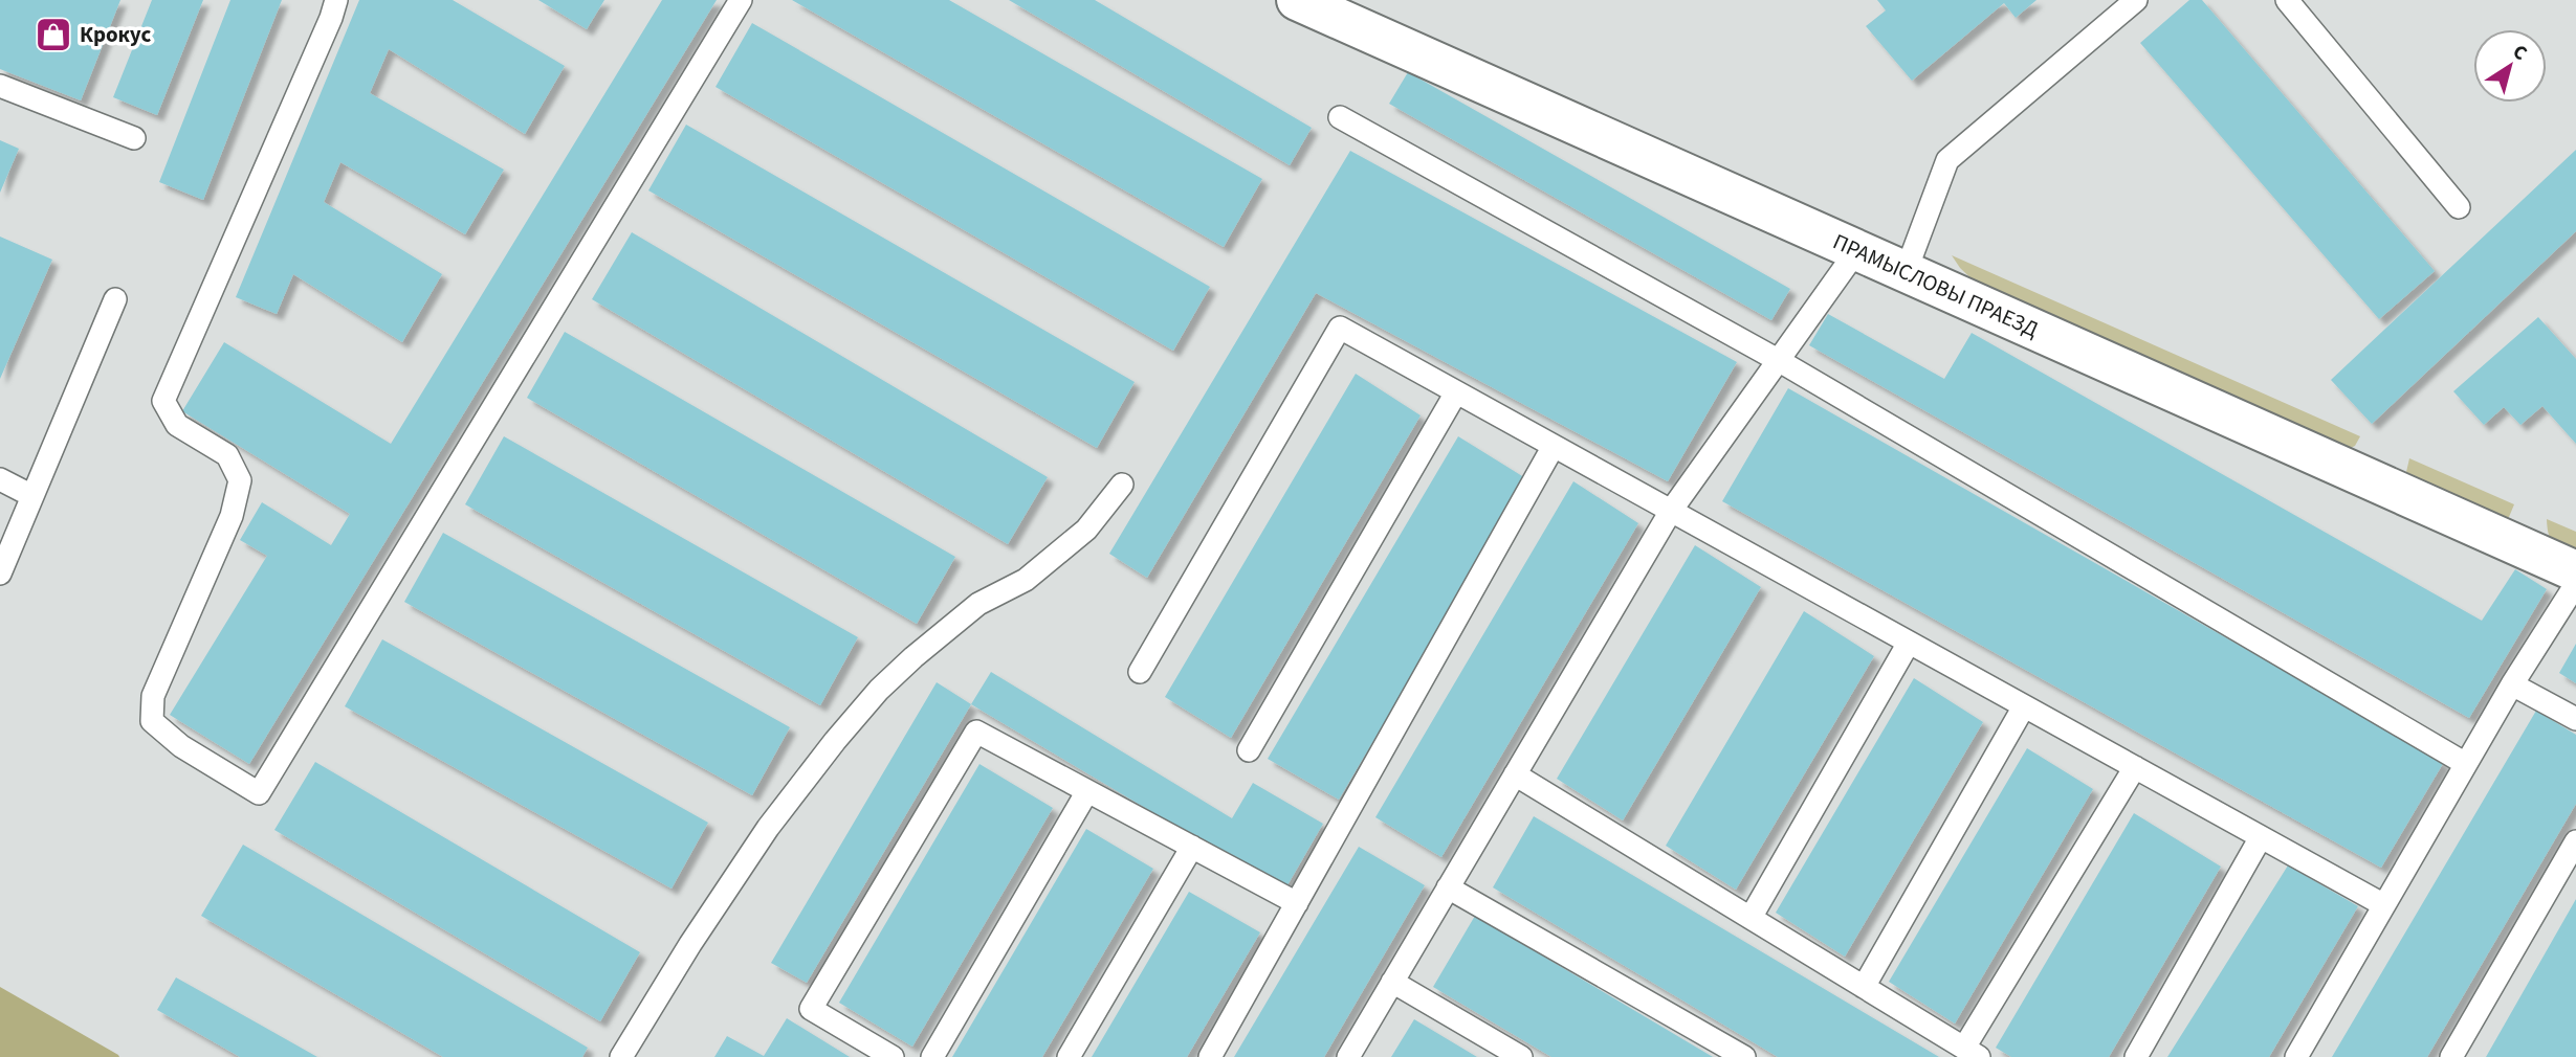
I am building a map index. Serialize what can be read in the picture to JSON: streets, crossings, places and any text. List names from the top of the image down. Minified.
{"streets":{"street":["ПРАМЫСЛОВЫ ПРАЕЗД"]},"places":{"shop":["Крокус"]},"north":"top right"}
